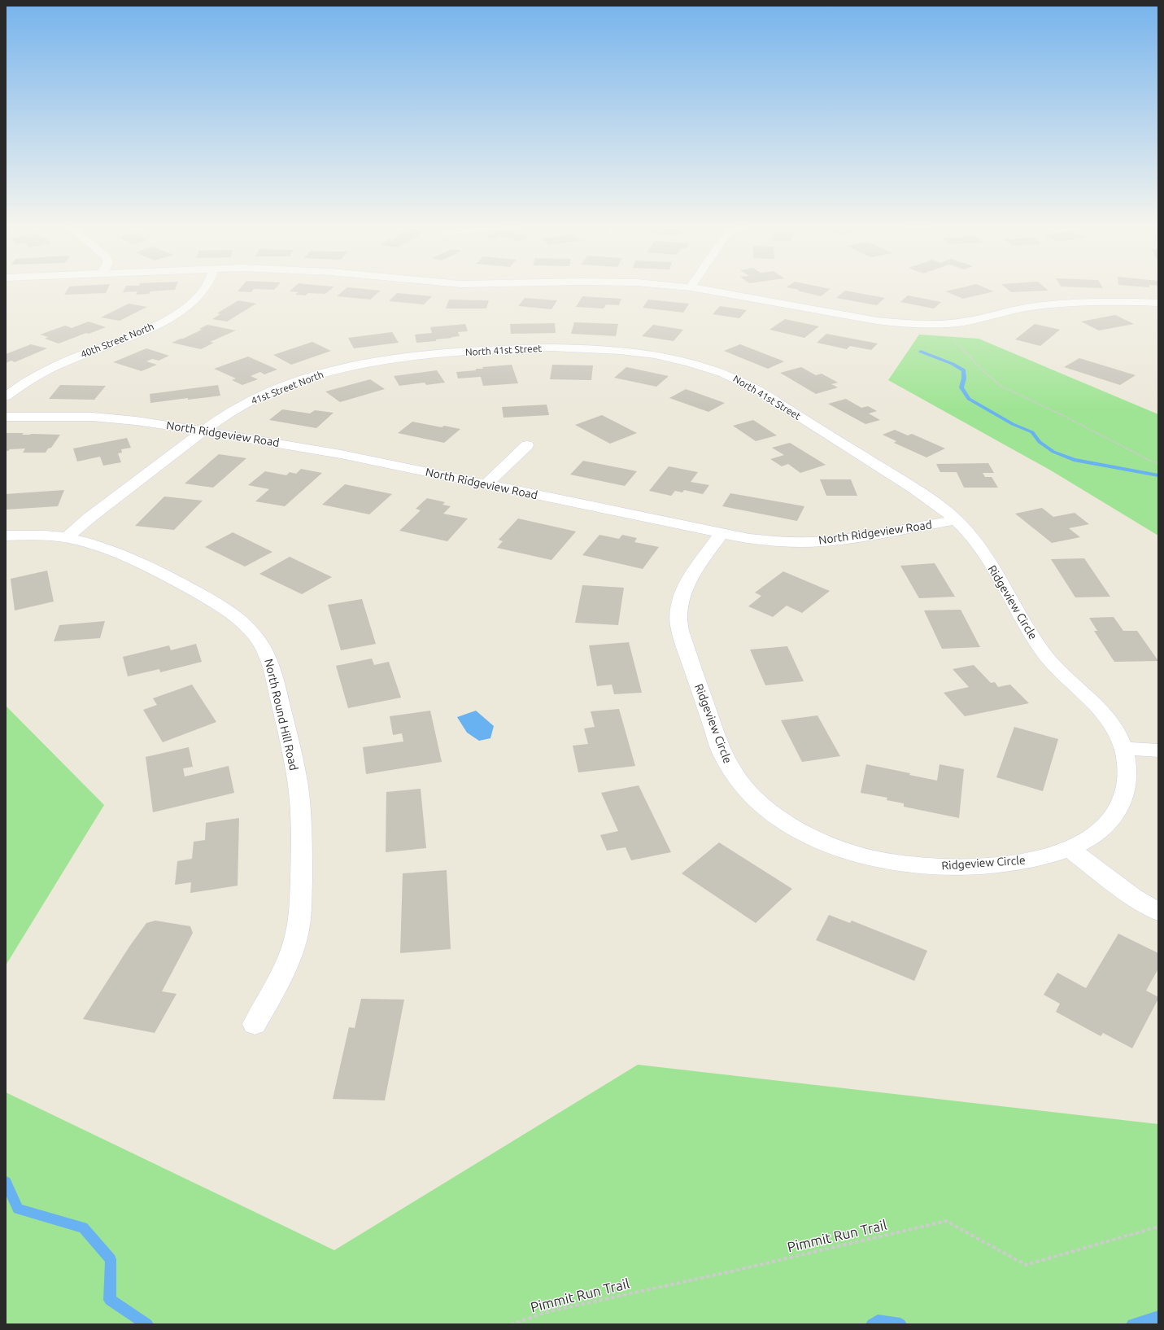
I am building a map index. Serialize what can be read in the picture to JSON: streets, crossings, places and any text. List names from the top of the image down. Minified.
{"streets":{"street":["40th Street North","North 41st Street","41st Street North","North Ridgeview Road","Ridgeview Circle","North Round Hill Road"],"path":["Pimmit Run Trail"]},"crossings":[["North 41st Street","41st Street North"],["North 41st Street","North Ridgeview Road"],["North 41st Street","Ridgeview Circle"],["41st Street North","North Ridgeview Road"],["41st Street North","North Round Hill Road"],["North Ridgeview Road","Ridgeview Circle"]]}
